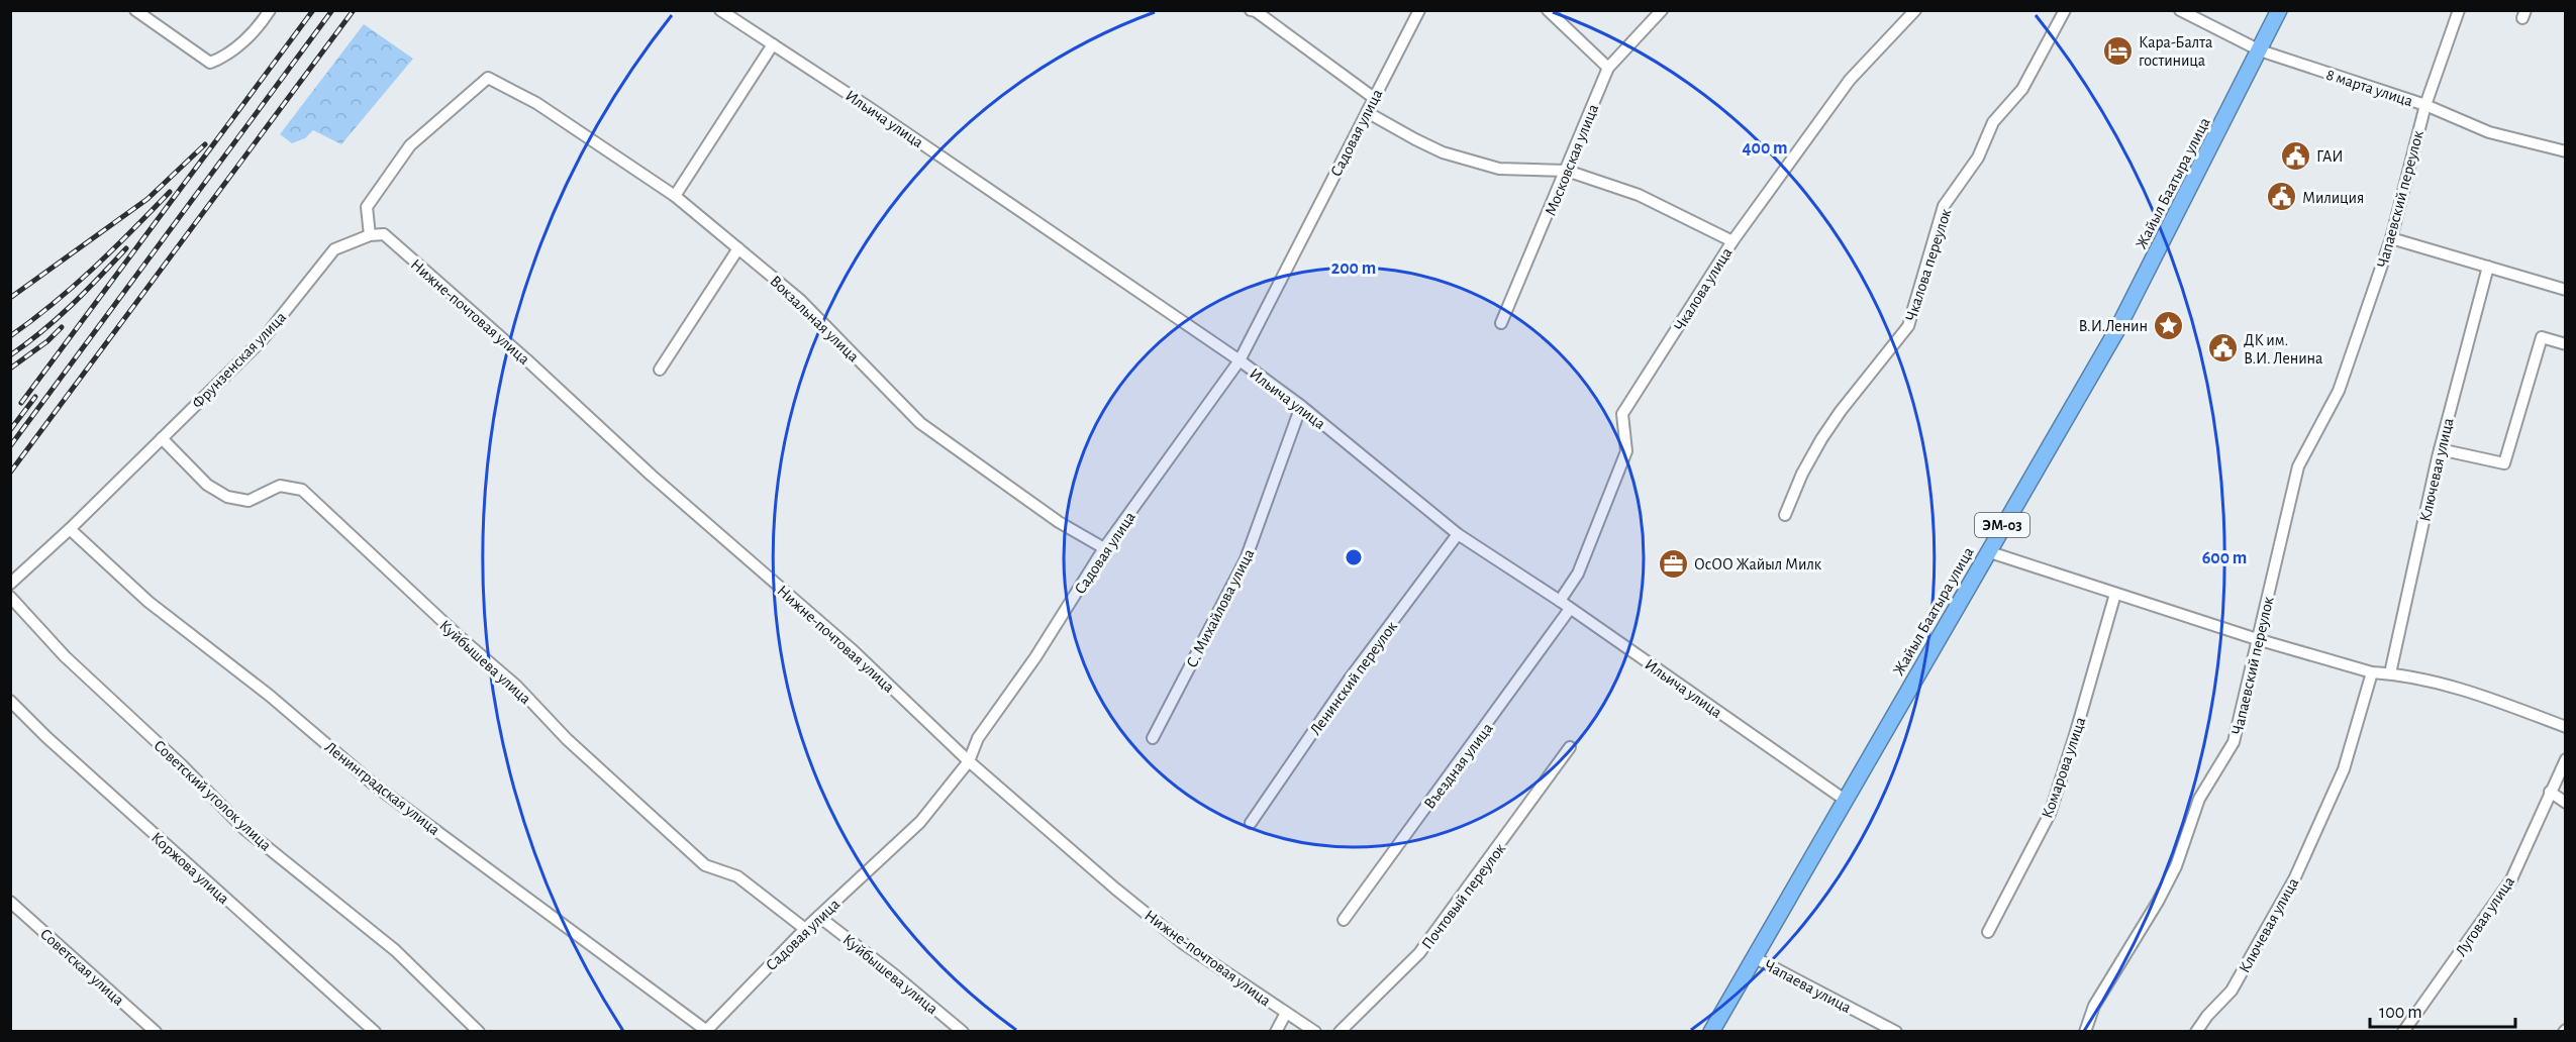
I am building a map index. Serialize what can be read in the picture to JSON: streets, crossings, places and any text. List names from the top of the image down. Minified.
{"streets":{"highway":["Жайыл Баатыра улица","ЭМ-03"],"street":["8 марта улица","Ильича улица","Садовая улица","Московская улица","Чапаевский переулок","Чкалова переулок","Чкалова улица","Нижне-почтовая улица","Вокзальная улица","Фрунзенская улица","Ключевая улица","С. Михайлова улица","Куйбышева улица","Ленинский переулок","Въездная улица","Комарова улица","Ленинградская улица","Советский уголок улица","Коржова улица","Почтовый переулок","Луговая улица","Советская улица","Чапаева улица"]},"crossings":[["8 марта улица","Жайыл Баатыра улица"],["8 марта улица","Чапаевский переулок"],["Ильича улица","Садовая улица"],["Ильича улица","Жайыл Баатыра улица"],["Ильича улица","Чкалова улица"],["Ильича улица","С. Михайлова улица"],["Ильича улица","Ленинский переулок"],["Ильича улица","Въездная улица"],["Садовая улица","Нижне-почтовая улица"],["Садовая улица","Вокзальная улица"],["Садовая улица","Куйбышева улица"],["Садовая улица","Ленинградская улица"],["Жайыл Баатыра улица","Чапаева улица"],["Нижне-почтовая улица","Вокзальная улица"],["Нижне-почтовая улица","Фрунзенская улица"],["Вокзальная улица","Фрунзенская улица"],["Фрунзенская улица","Куйбышева улица"],["Фрунзенская улица","Ленинградская улица"]],"places":{"hotel":["Кара-Балта гостиница"],"public building":["ГАИ","Милиция","ДК им. В.И. Ленина"],"place":["В.И.Ленин"],"office":["ОсОО Жайыл Милк"]},"scale_bar":"100 m","rings":["400 m","200 m","600 m"]}
